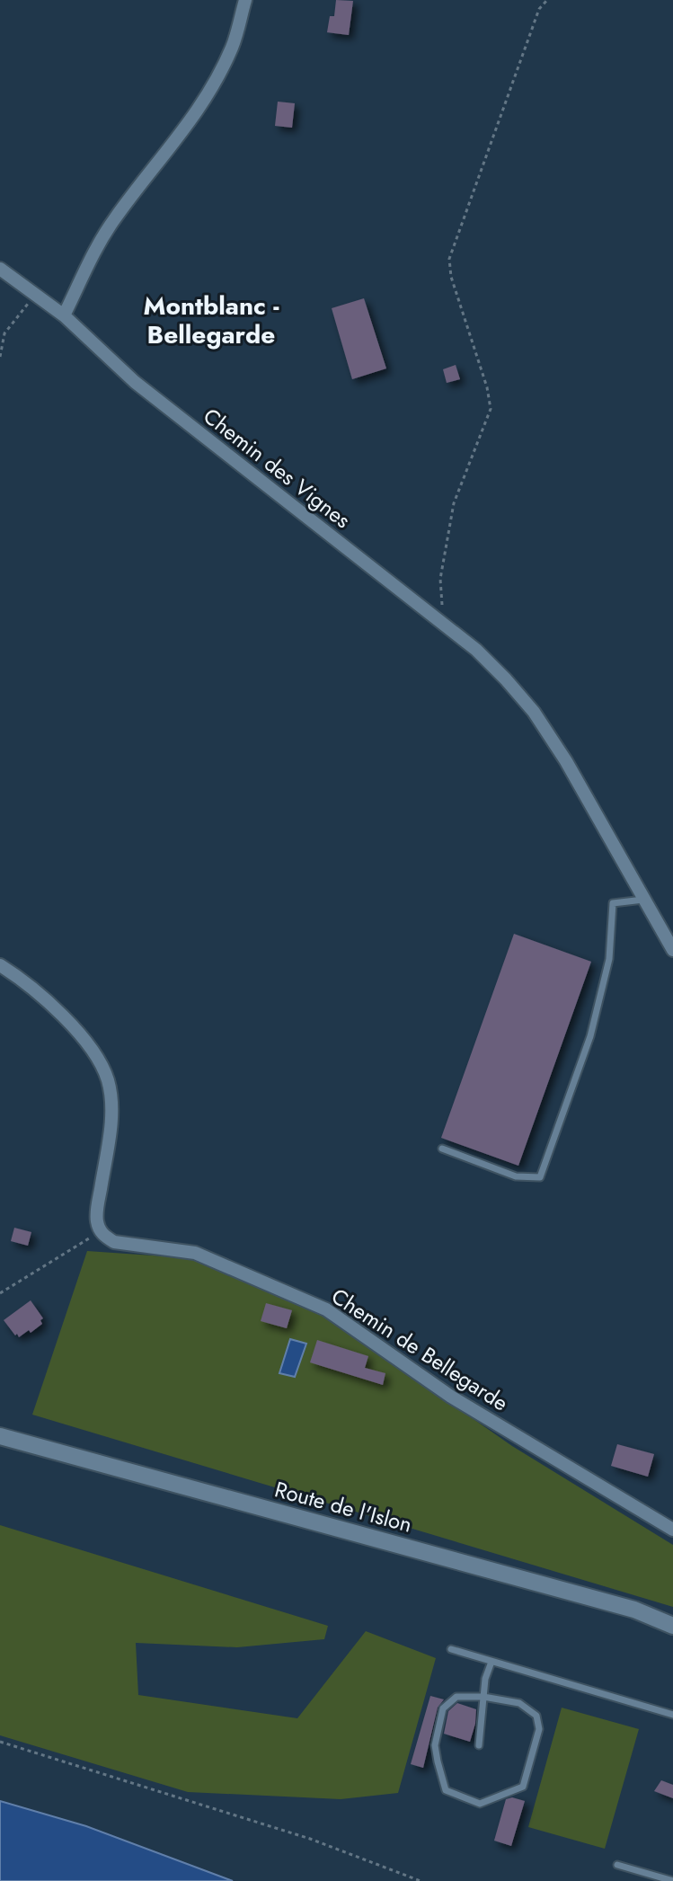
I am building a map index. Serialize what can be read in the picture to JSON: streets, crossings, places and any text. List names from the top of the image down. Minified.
{"streets":{"street":["Chemin des Vignes","Chemin de Bellegarde","Route de l'Islon"]},"districts":["Montblanc - Bellegarde"]}
